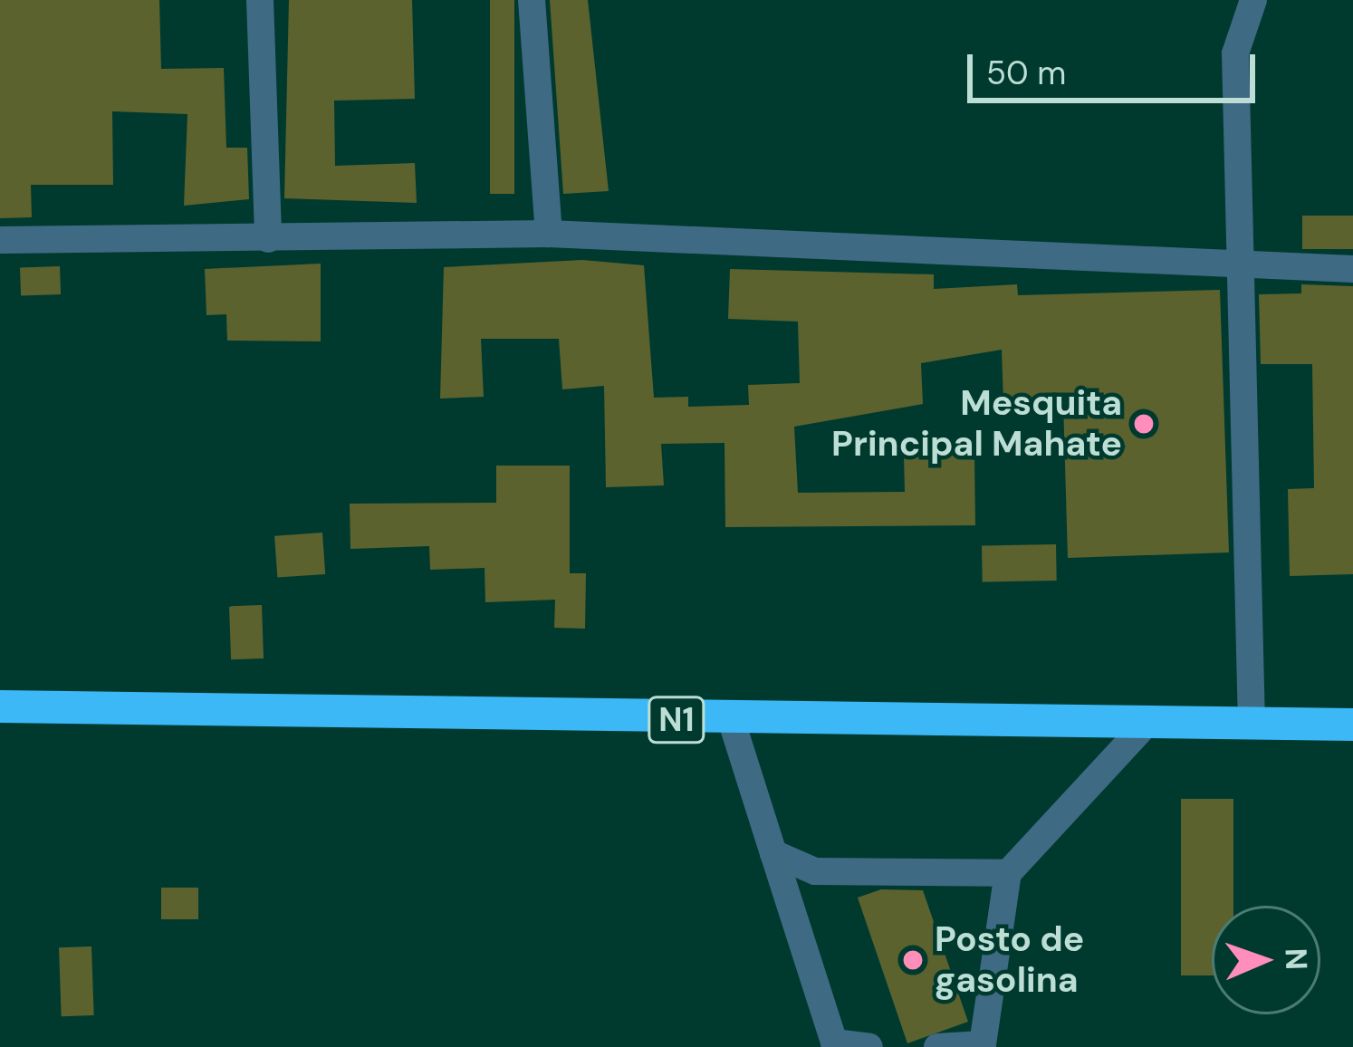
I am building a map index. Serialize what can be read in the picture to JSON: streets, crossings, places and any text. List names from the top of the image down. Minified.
{"streets":{"highway":["N1"]},"places":["Mesquita Principal Mahate","Posto de gasolina"],"scale_bar":"50 m","north":"right"}
